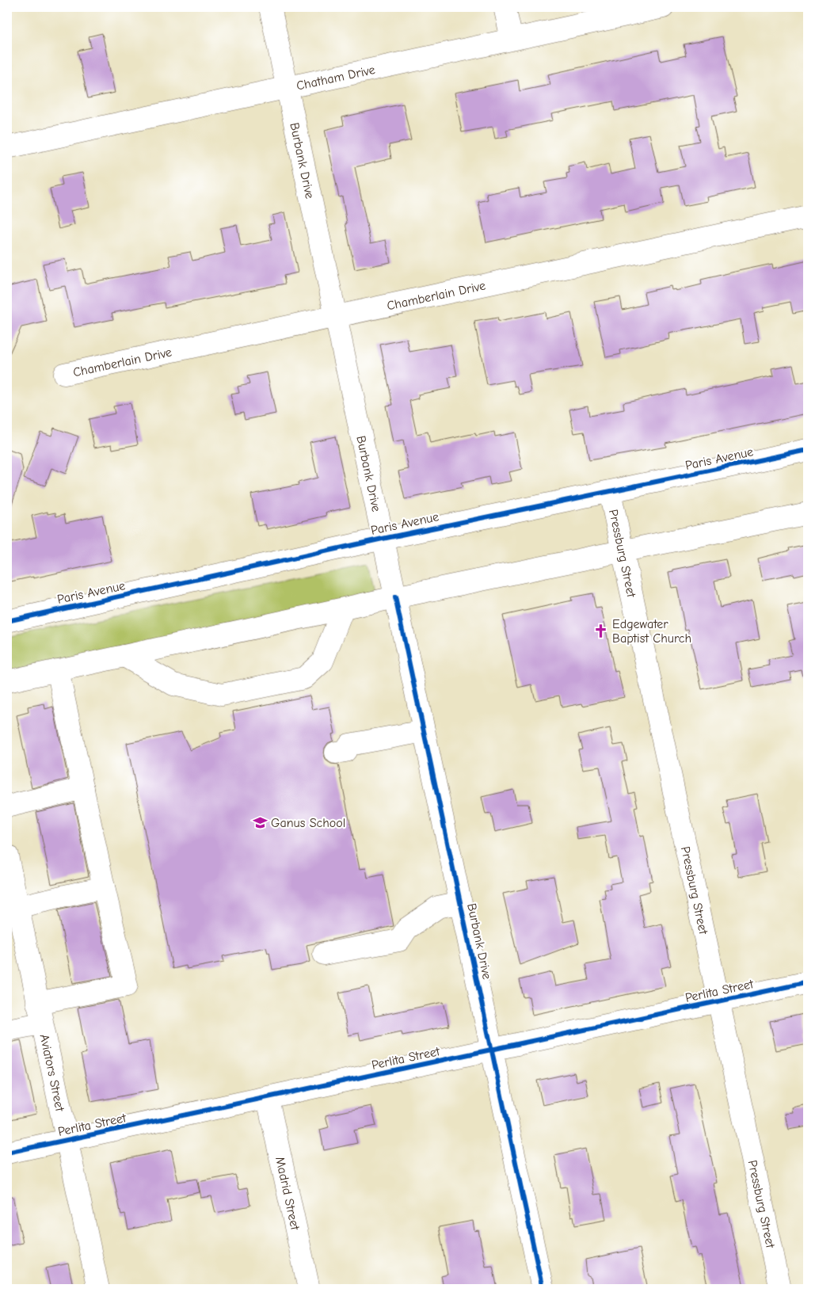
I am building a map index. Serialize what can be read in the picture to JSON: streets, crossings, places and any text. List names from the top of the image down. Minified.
{"streets":{"street":["Chatham Drive","Burbank Drive","Chamberlain Drive","Paris Avenue","Pressburg Street","Perlita Street","Aviators Street","Madrid Street"]},"crossings":[["Chatham Drive","Burbank Drive"],["Burbank Drive","Chamberlain Drive"],["Burbank Drive","Paris Avenue"],["Burbank Drive","Perlita Street"],["Paris Avenue","Pressburg Street"],["Pressburg Street","Perlita Street"],["Perlita Street","Aviators Street"],["Perlita Street","Madrid Street"]],"places":{"church":["Edgewater Baptist Church"],"school or university":["Ganus School"]}}
